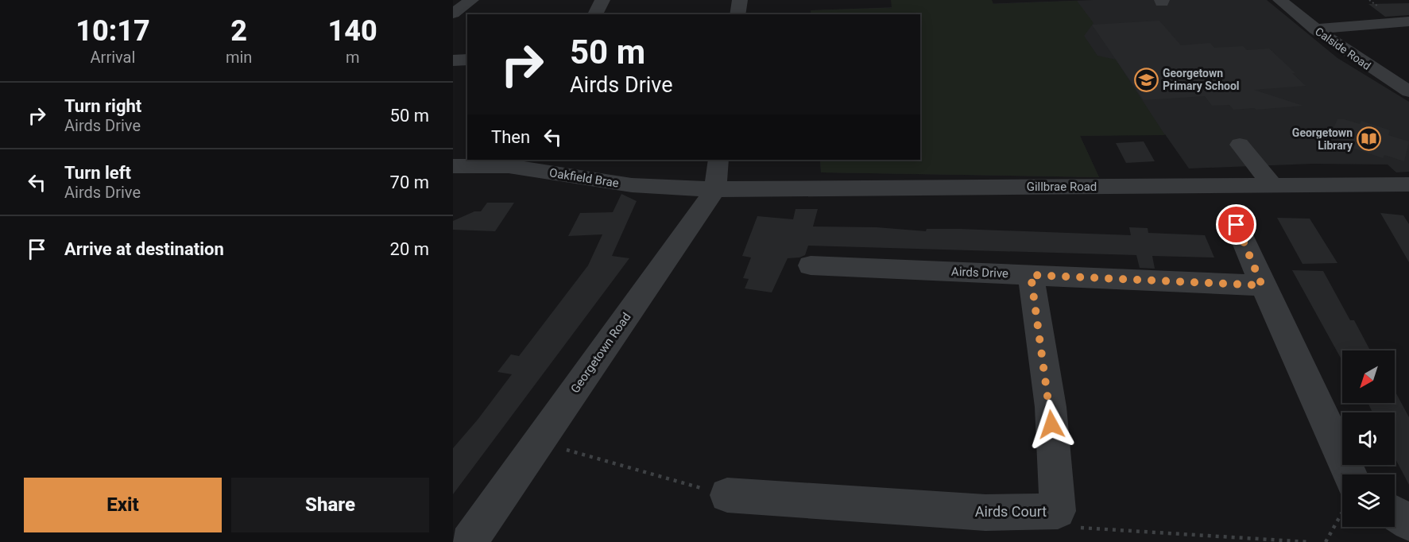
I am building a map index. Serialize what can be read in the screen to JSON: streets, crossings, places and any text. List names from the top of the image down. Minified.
{"streets":{"street":["Calside Road","Oakfield Brae","Gillbrae Road","Airds Drive","Georgetown Road","Airds Court"]},"crossings":[["Oakfield Brae","Gillbrae Road"],["Oakfield Brae","Georgetown Road"],["Gillbrae Road","Georgetown Road"],["Airds Drive","Airds Court"]],"places":{"school or university":["Georgetown Primary School"],"library":["Georgetown Library"]},"north":"bottom left","page":{"eta":["10:17","Arrival","2","min","140","m"],"turn":["50 m","Airds Drive"],"list":[{"name":"Turn right","note":"Airds Drive","value":"50 m"},{"name":"Turn left","note":"Airds Drive","value":"70 m"},{"name":"Arrive at destination","value":"20 m"}],"then":"Then","buttons":["Exit","Share"]}}
